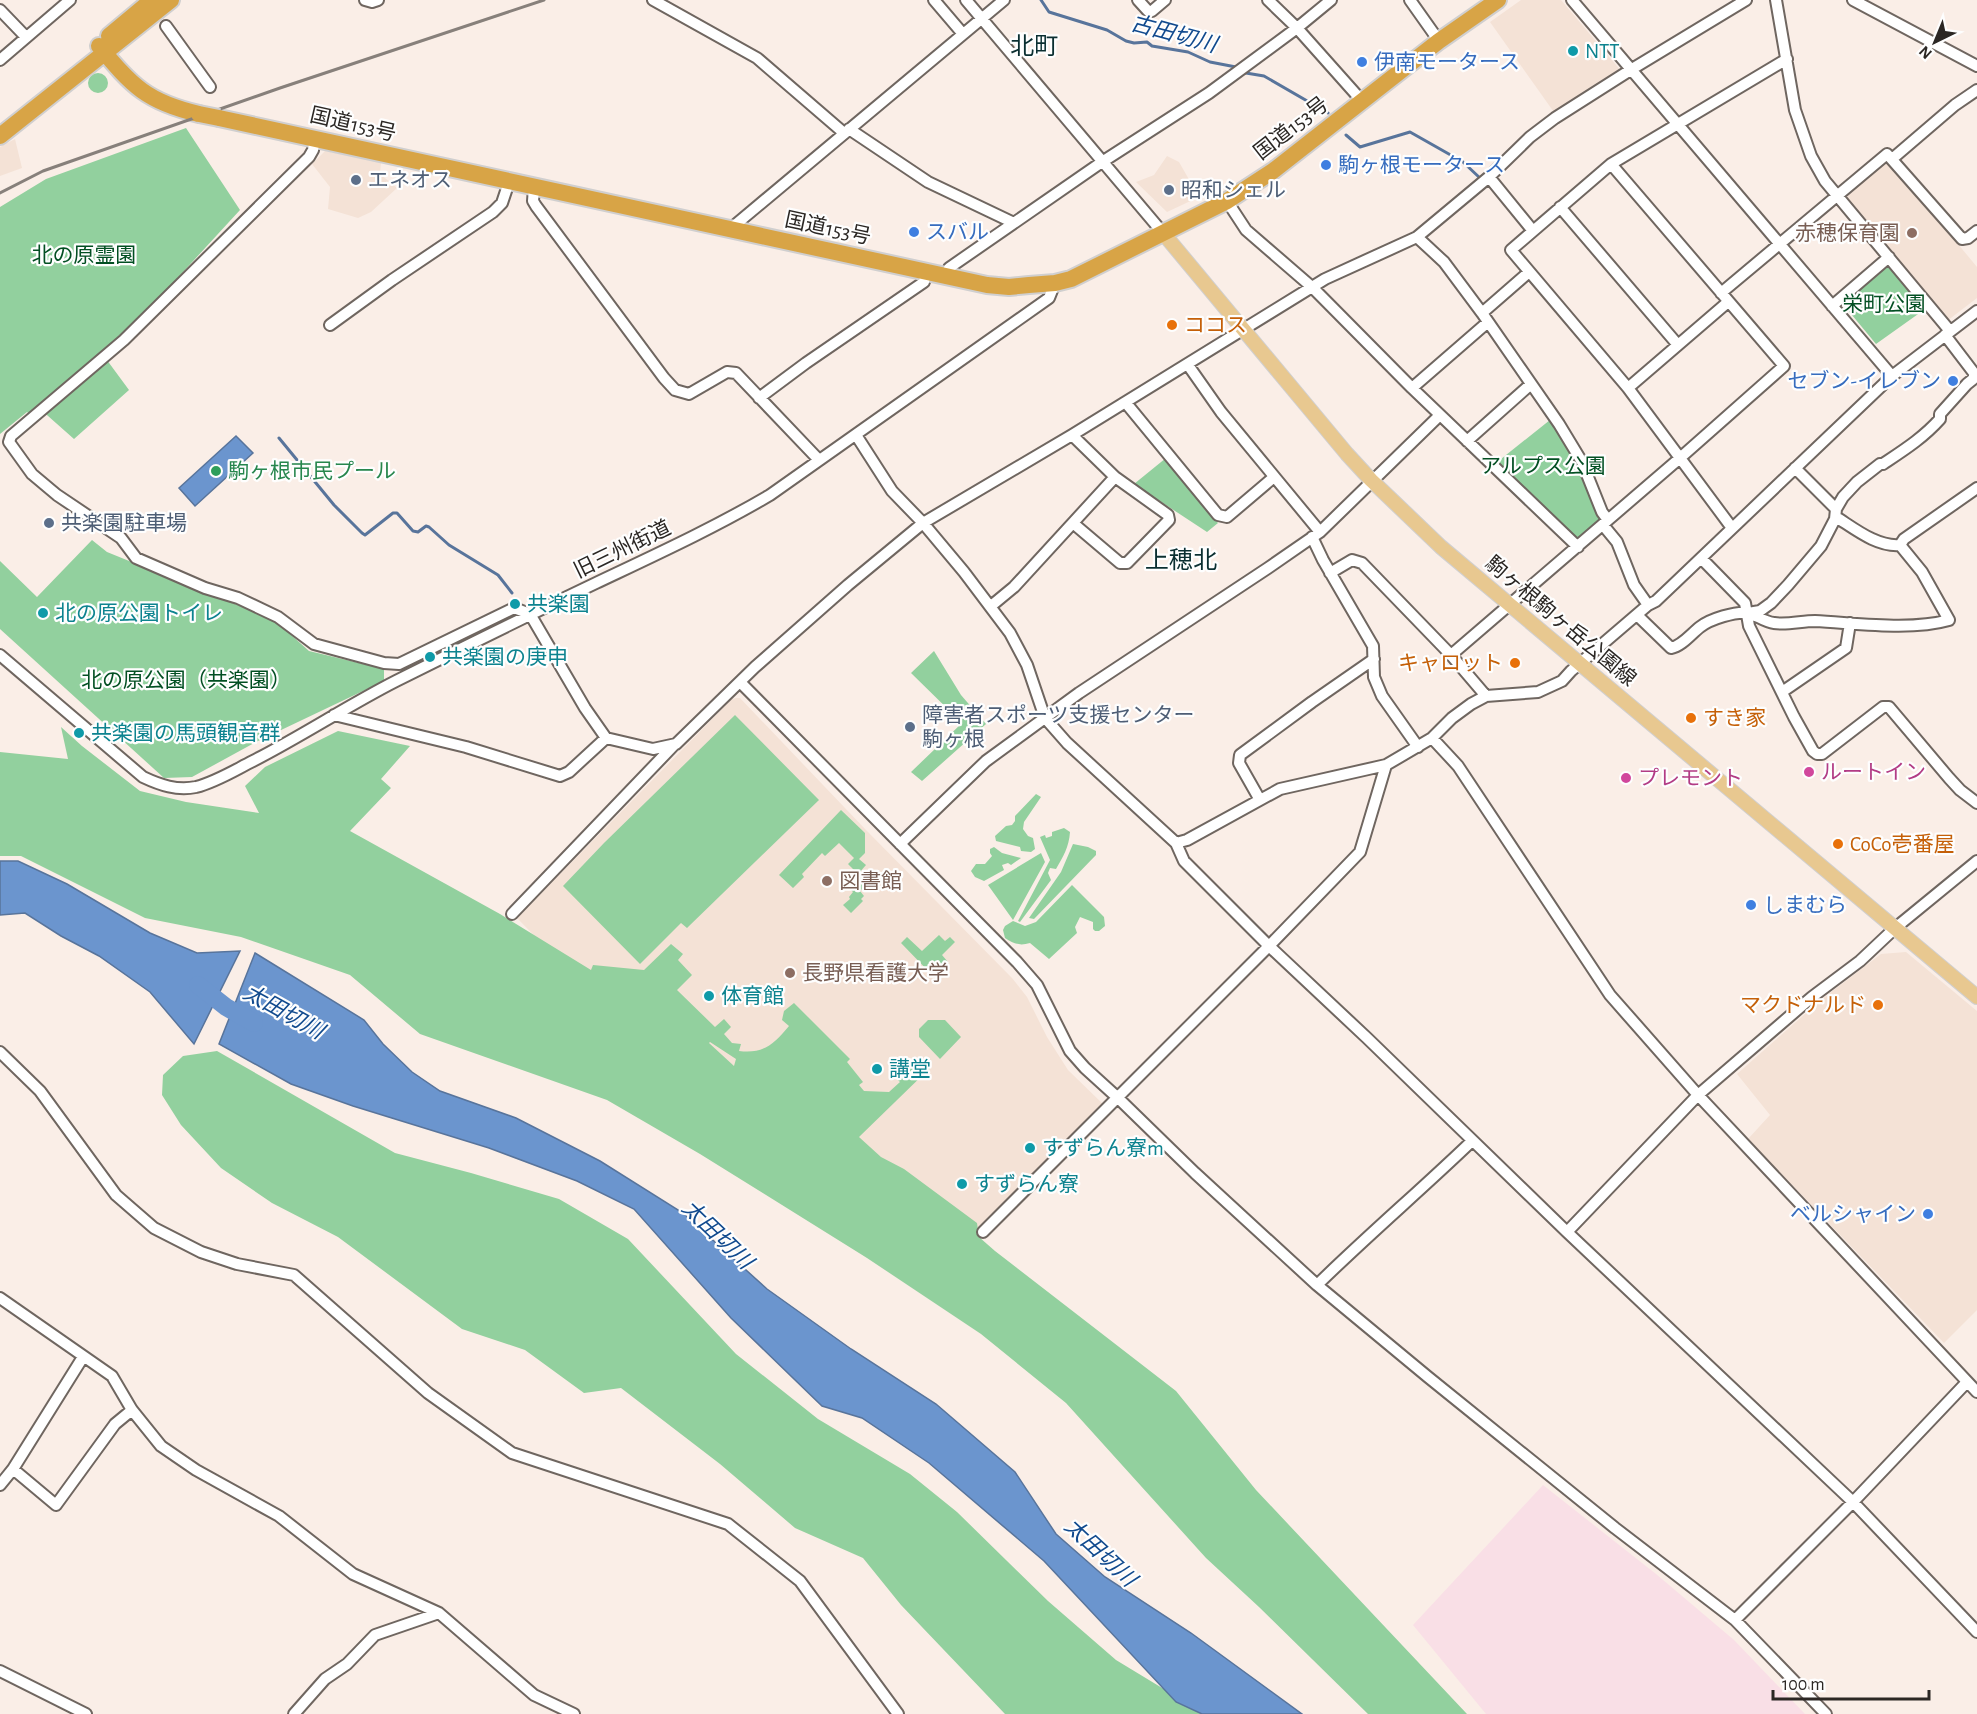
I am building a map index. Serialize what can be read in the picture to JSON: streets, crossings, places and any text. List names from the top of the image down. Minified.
{"streets":{"highway":["国道153号"],"main road":["駒ヶ根駒ヶ岳公園線"],"street":["旧三州街道"]},"crossings":[["国道153号","旧三州街道"],["国道153号","駒ヶ根駒ヶ岳公園線"]],"districts":["北町","上穂北"],"water":["古田切川","太田切川"],"parks":["北の原霊園","栄町公園","アルプス公園","北の原公園（共楽園）"],"places":["NTT","伊南モータース","駒ヶ根モータース","エネオス","昭和シェル","スバル","赤穂保育園","ココス","セブン-イレブン","駒ヶ根市民プール","共楽園駐車場","共楽園","北の原公園トイレ","共楽園の庚申","キャロット","すき家","障害者スポーツ支援センター 駒ヶ根","共楽園の馬頭観音群","ルートイン","プレモント","CoCo壱番屋","図書館","しまむら","長野県看護大学","体育館","マクドナルド","講堂","すずらん寮m","すずらん寮","ベルシャイン"],"scale_bar":"100 m","north":"bottom left"}
